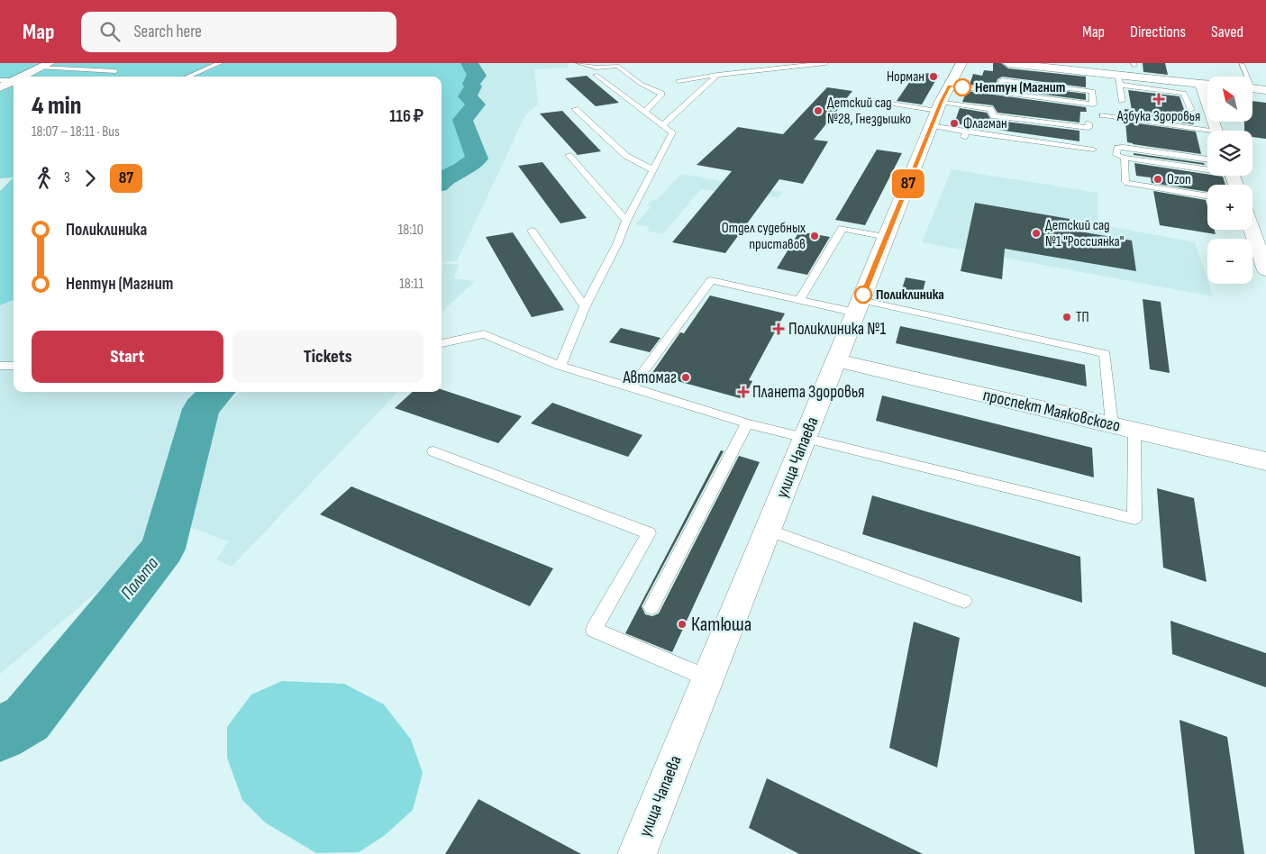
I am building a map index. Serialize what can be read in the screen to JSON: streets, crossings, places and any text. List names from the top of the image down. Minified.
{"streets":{"street":["проспект Маяковского","улица Чапаева"]},"crossings":[["проспект Маяковского","улица Чапаева"]],"water":["Пальта"],"places":{"other":["Норман","Нептун (Магнит","Детский сад №28, Гнездышко","Флагман","Ozon","Детский сад №1 \"Россиянка\"","Отдел судебных приставов","Поликлиника","ТП","Автомаг","Катюша"],"health":["Азбука Здоровья","Поликлиника №1","Планета Здоровья"]},"lines":["bus line 87"],"north":"top left","page":{"header":"Map","search":"Search here","nav":["Map","Directions","Saved"],"on_map":"87","map_buttons":["+","−"],"heading":["4 min","18:07 – 18:11 · Bus","116 ₽"],"legs":["3","87"],"list":[{"name":"Поликлиника","value":"18:10"},{"name":"Нептун (Магнит","value":"18:11"}],"buttons":["Start","Tickets"]}}
